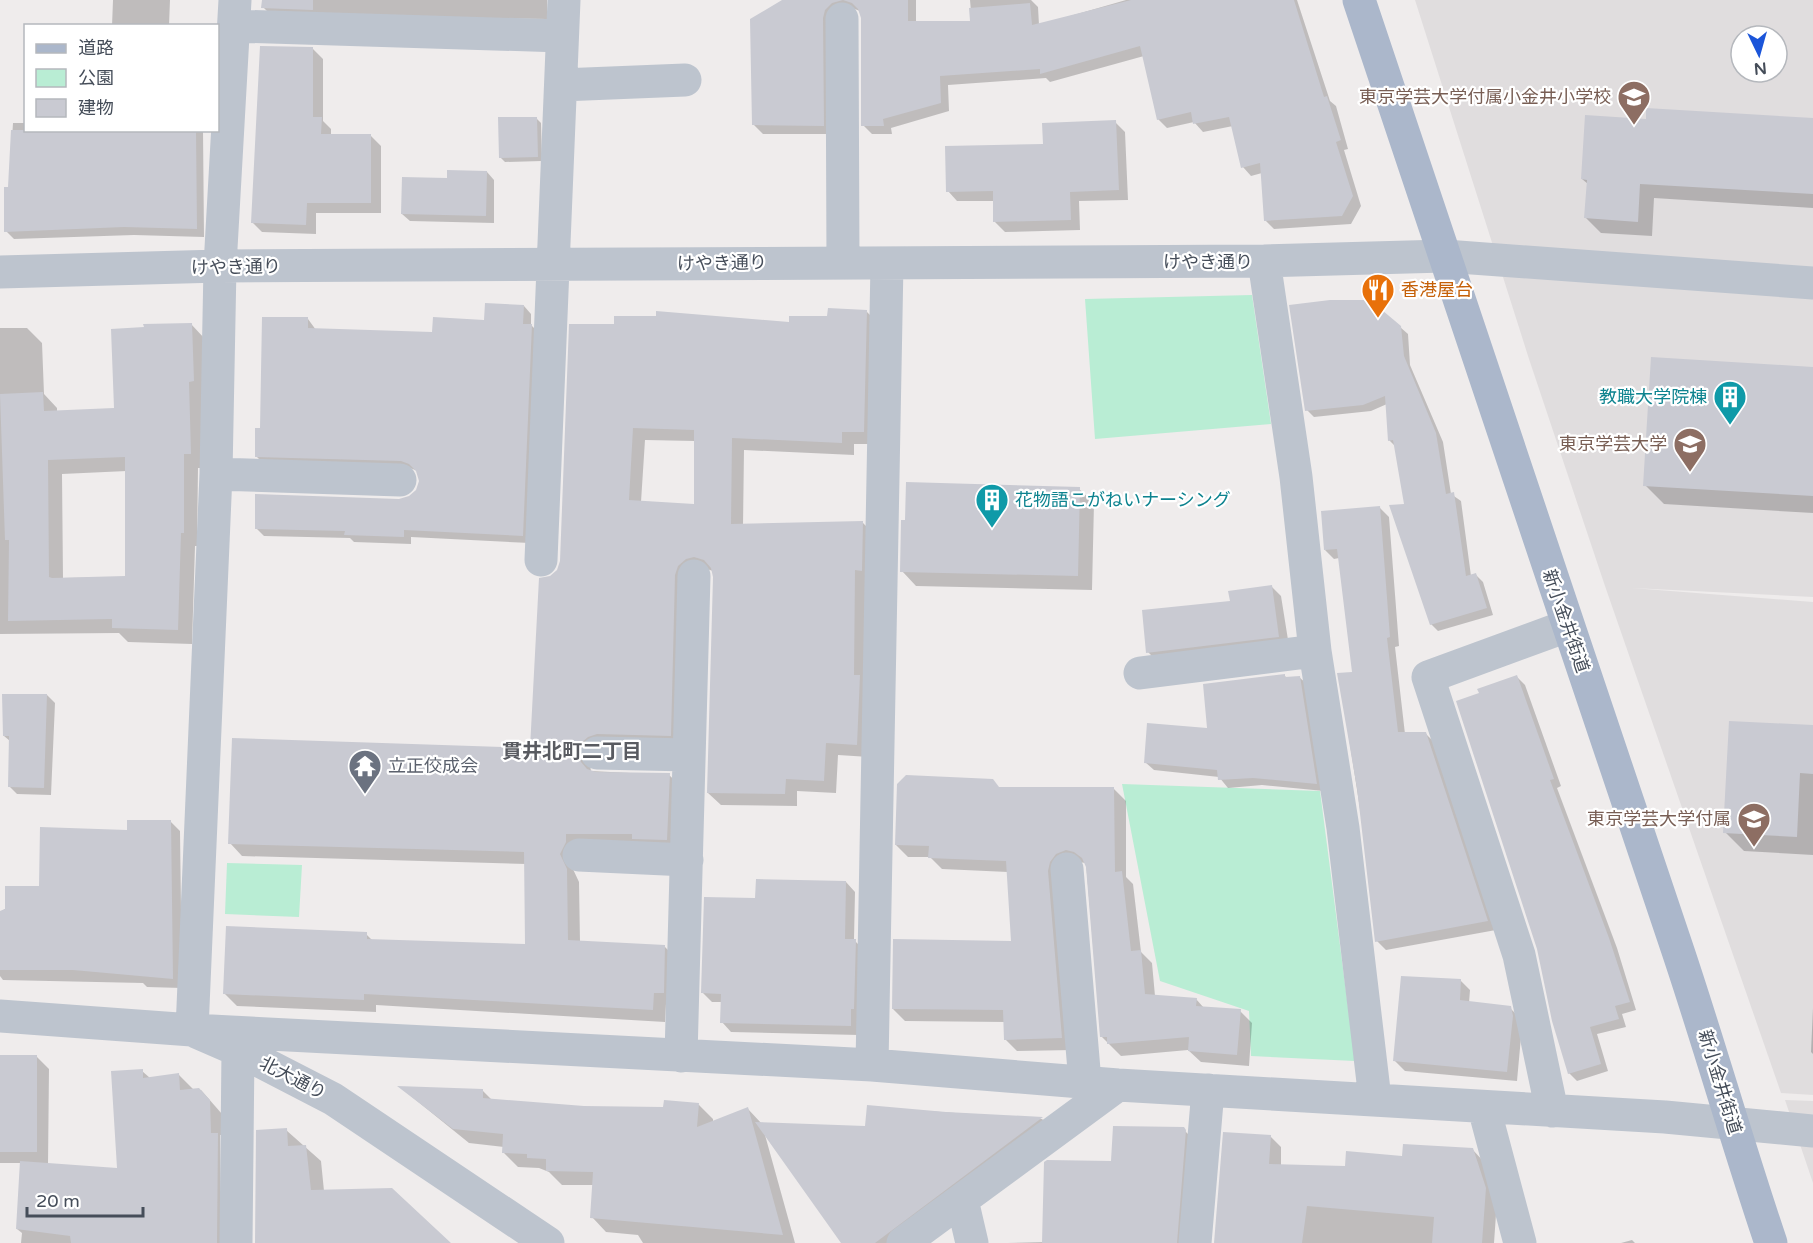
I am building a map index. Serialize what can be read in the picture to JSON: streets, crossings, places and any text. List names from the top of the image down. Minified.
{"streets":{"main road":["新小金井街道"],"street":["けやき通り","北大通り"]},"crossings":[["けやき通り","新小金井街道"]],"districts":["貫井北町二丁目"],"places":{"school or university":["東京学芸大学付属小金井小学校","東京学芸大学","東京学芸大学付属"],"restaurant":["香港屋台"],"building":["教職大学院棟","花物語こがねいナーシング"],"temple":["立正佼成会"]},"legend":["道路","公園","建物"],"scale_bar":"20 m","north":"bottom"}
